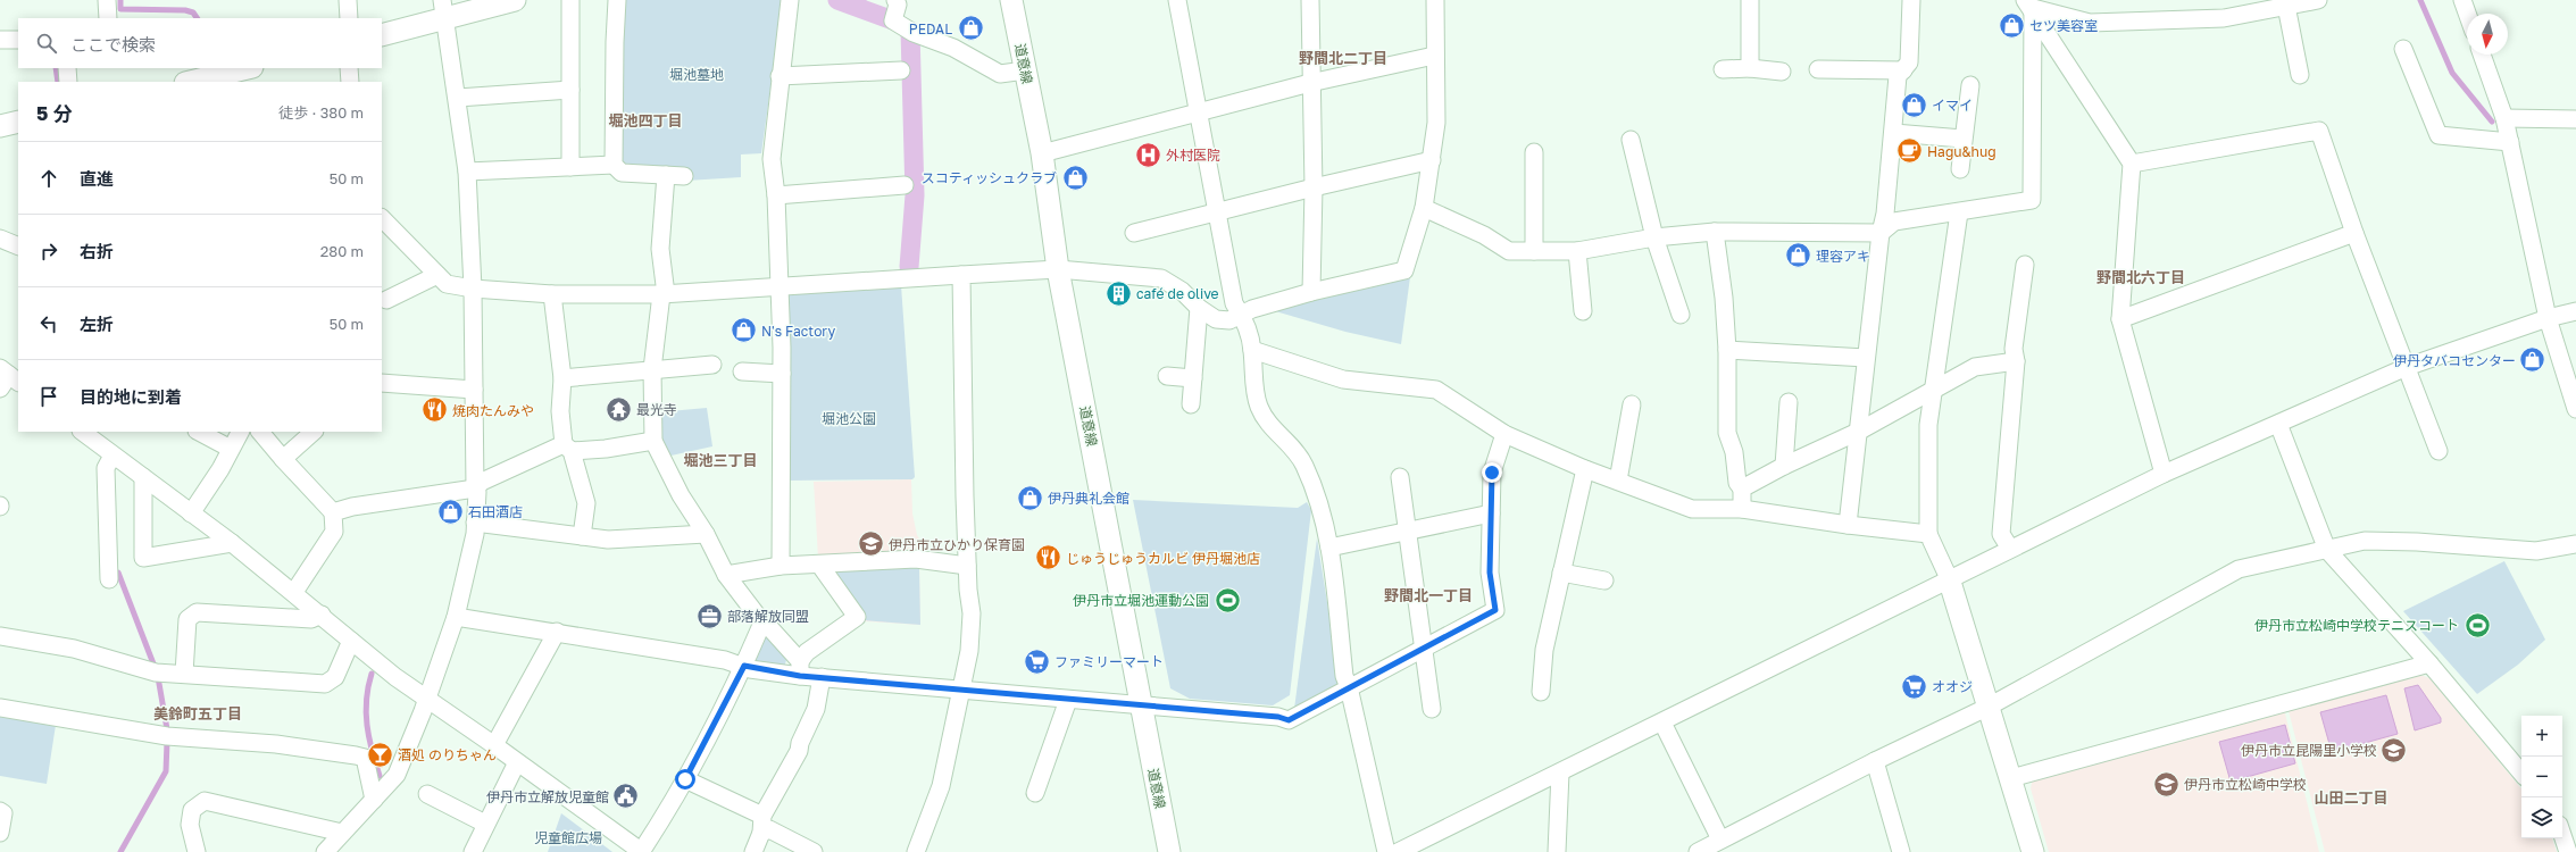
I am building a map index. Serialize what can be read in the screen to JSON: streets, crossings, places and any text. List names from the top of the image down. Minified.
{"streets":{"street":["道意線"]},"districts":["野間北二丁目","堀池四丁目","野間北六丁目","堀池三丁目","野間北一丁目","美鈴町五丁目","山田二丁目"],"parks":["堀池墓地","堀池公園","児童館広場"],"places":{"shop":["セツ美容室","PEDAL","イマイ","スコティッシュクラブ","理容アキ","N's Factory","伊丹タバコセンター","伊丹典礼会館","石田酒店"],"cafe":["Hagu&hug"],"hospital":["外村医院"],"building":["café de olive"],"temple":["最光寺"],"restaurant":["焼肉たんみや","じゅうじゅうカルビ 伊丹堀池店"],"school or university":["伊丹市立ひかり保育園","伊丹市立昆陽里小学校","伊丹市立松崎中学校"],"sports":["伊丹市立堀池運動公園","伊丹市立松崎中学校テニスコート"],"office":["部落解放同盟"],"supermarket":["ファミリーマート","オオジ"],"bar":["酒処 のりちゃん"],"public building":["伊丹市立解放児童館"]},"north":"bottom","page":{"search":"ここで検索","heading":["5 分","徒歩 · 380 m"],"list":[["直進","50 m"],["右折","280 m"],["左折","50 m"],"目的地に到着"],"map_buttons":["+","−"]}}
